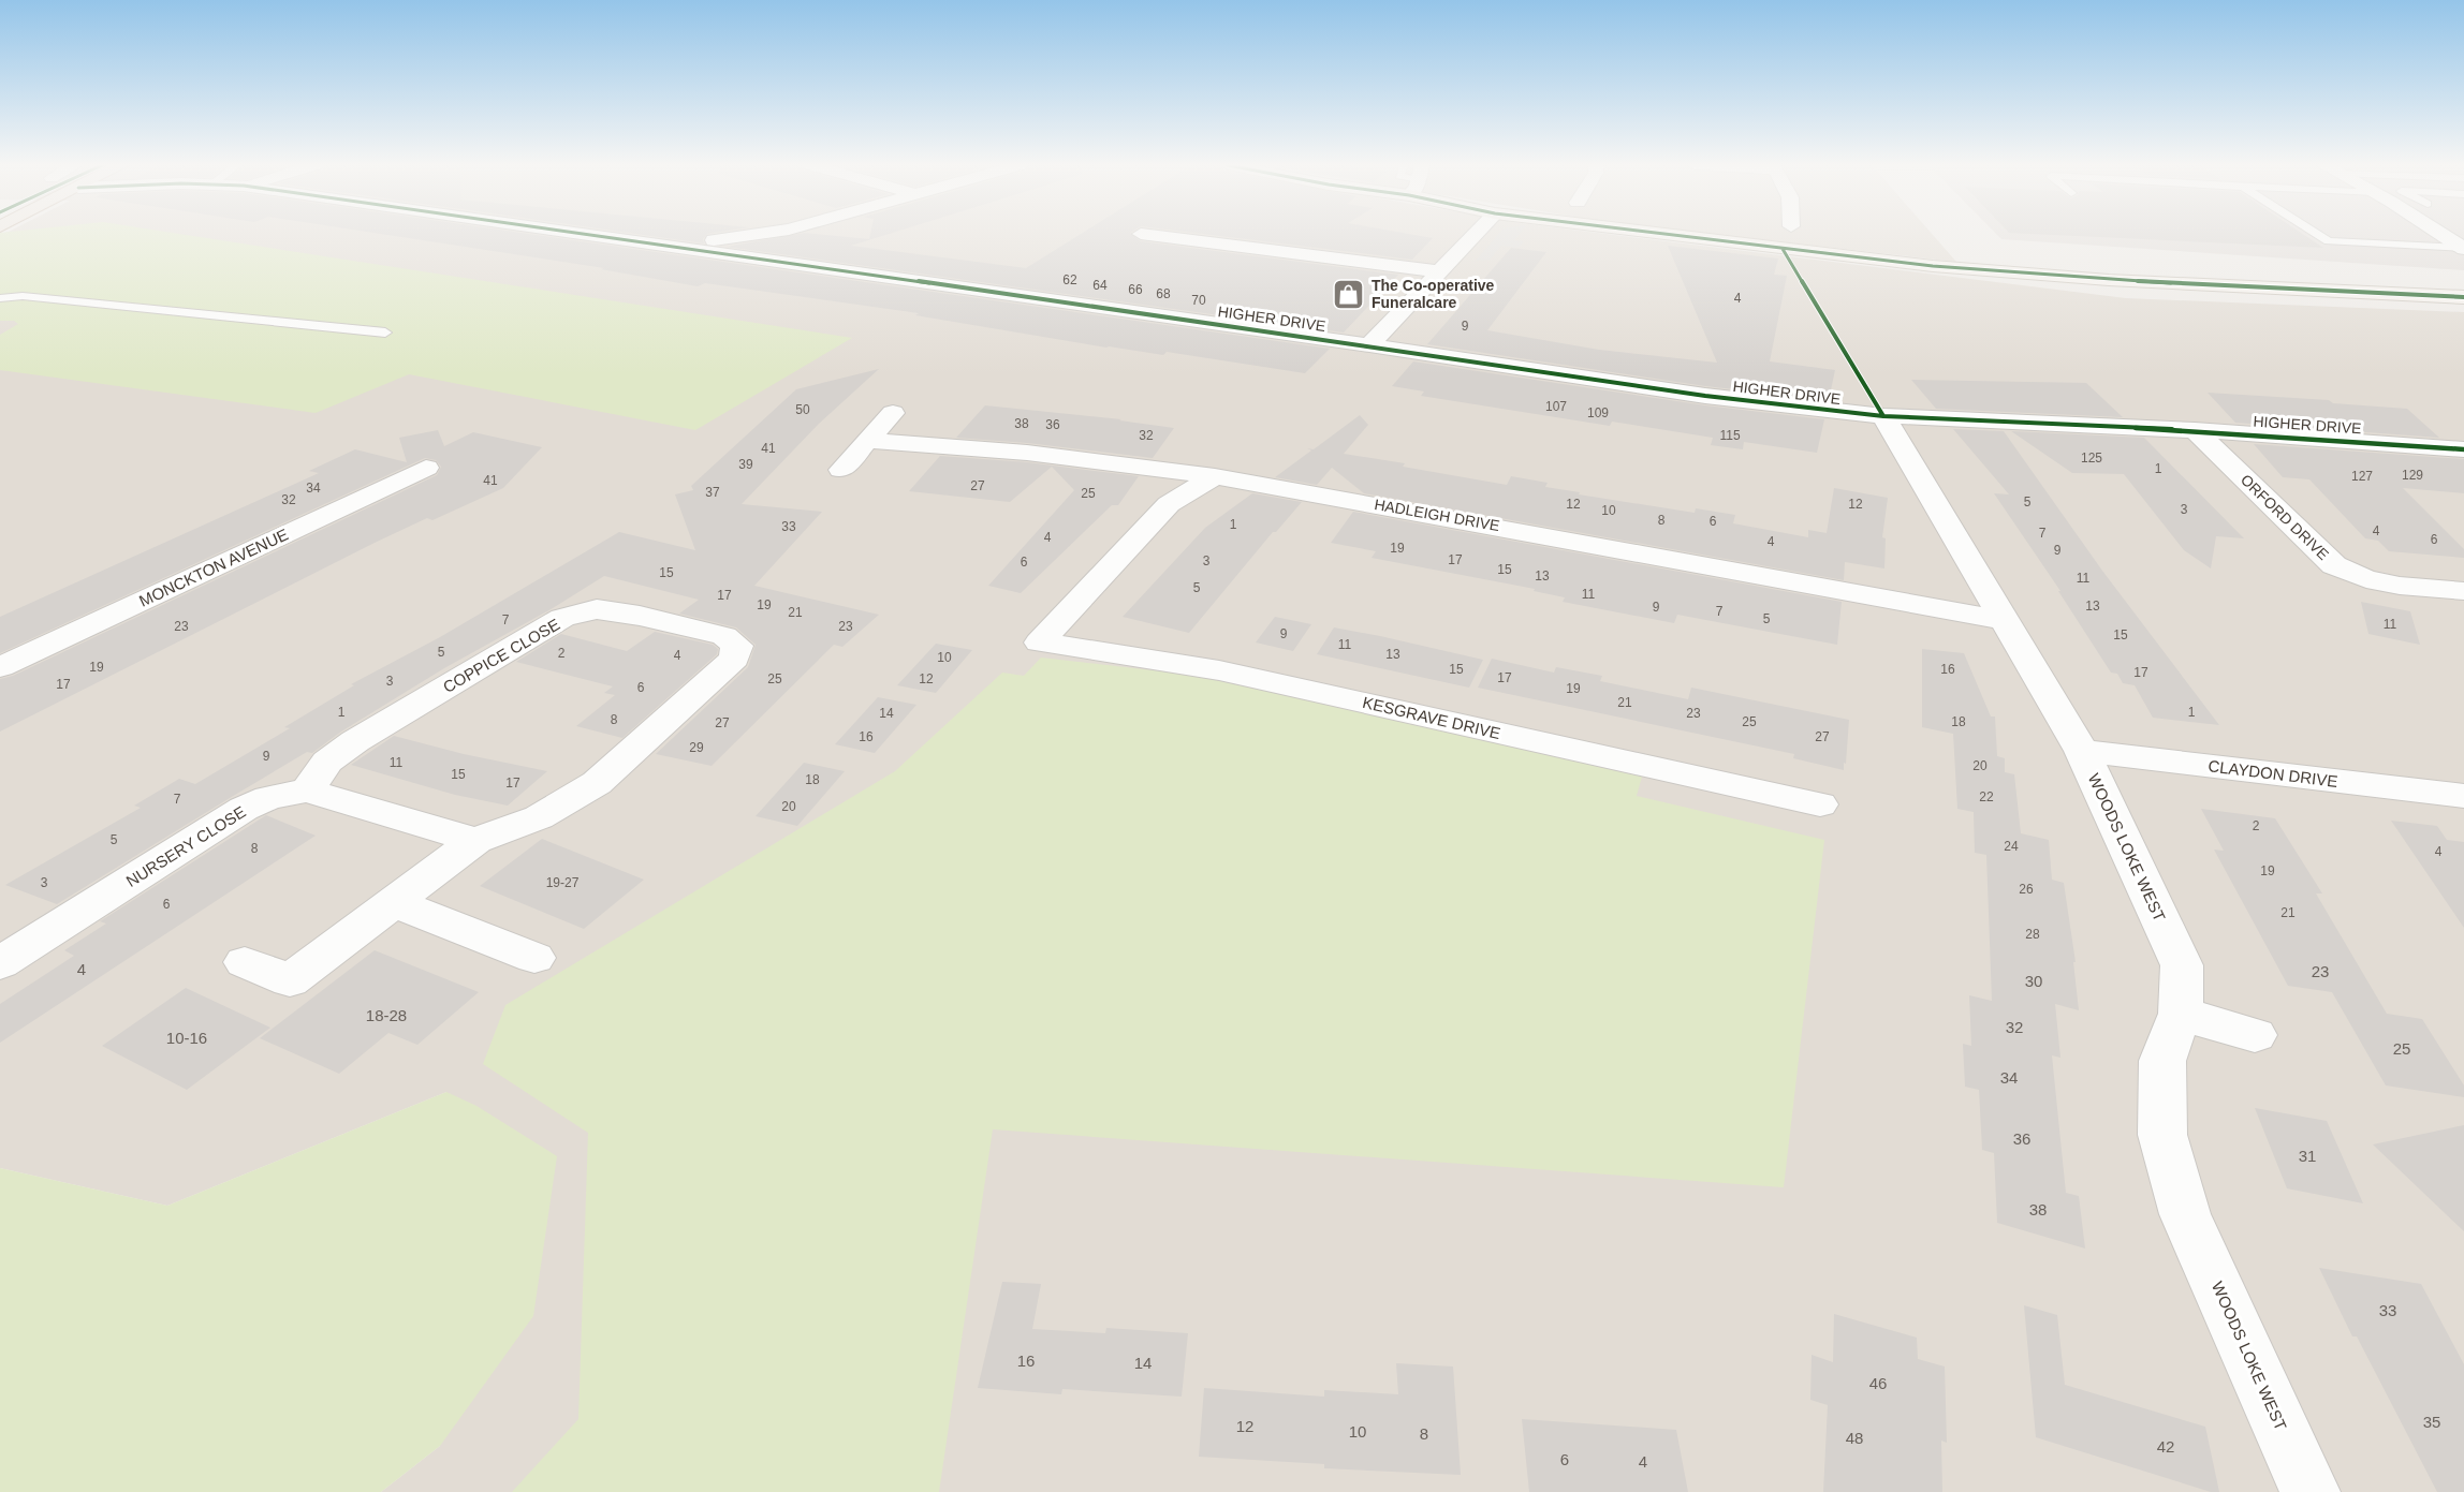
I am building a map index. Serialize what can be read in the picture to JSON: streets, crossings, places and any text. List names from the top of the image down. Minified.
{"streets":{"street":["HIGHER DRIVE","HADLEIGH DRIVE","ORFORD DRIVE","MONCKTON AVENUE","COPPICE CLOSE","KESGRAVE DRIVE","CLAYDON DRIVE","NURSERY CLOSE","WOODS LOKE WEST"]},"crossings":[["HIGHER DRIVE","ORFORD DRIVE"],["HIGHER DRIVE","WOODS LOKE WEST"],["HADLEIGH DRIVE","KESGRAVE DRIVE"],["HADLEIGH DRIVE","WOODS LOKE WEST"],["COPPICE CLOSE","NURSERY CLOSE"],["CLAYDON DRIVE","WOODS LOKE WEST"]],"places":{"shop":["The Co-operative Funeralcare"]},"house_numbers":["62","64","66","68","4","70","9","107","50","109","38","36","32","115","41","125","39","1","129","127","41","27","34","37","25","32","5","12","12","3","10","8","6","1","33","4","7","4","6","4","19","9","17","3","6","15","15","13","11","5","11","17","19","13","9","7","21","5","7","11","23","23","9","15","11","5","2","13","4","10","19","15","16","17","17","25","12","3","17","6","19","21","1","1","14","23","8","25","18","27","16","27","29","9","11","20","15","18","17","22","7","20","2","5","24","8","4","19","3","19-27","26","6","21","28","4","23","30","18-28","32","10-16","25","34","36","31","38","33","16","14","46","35","12","10","8","48","42","6","4"]}
